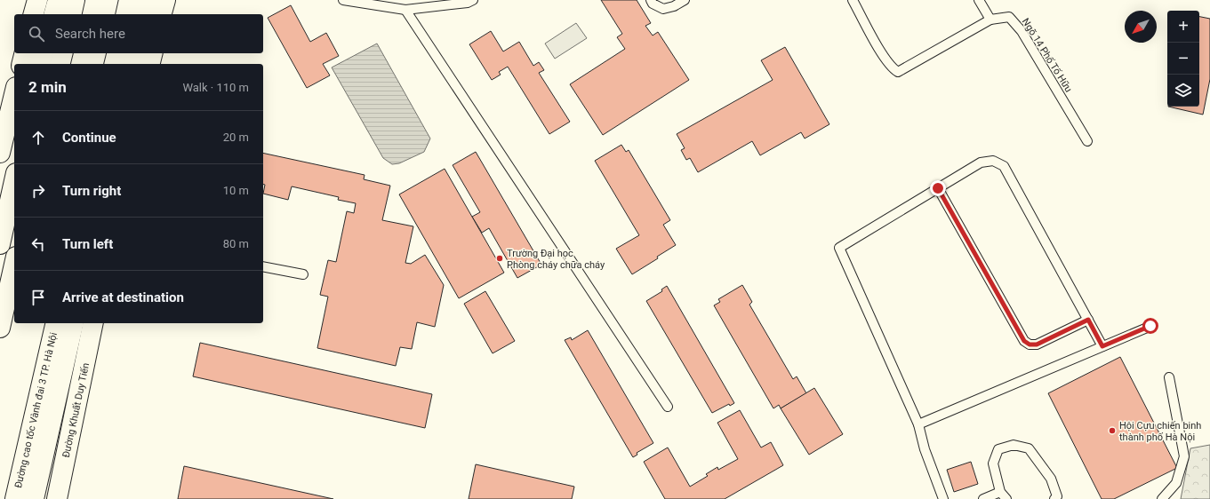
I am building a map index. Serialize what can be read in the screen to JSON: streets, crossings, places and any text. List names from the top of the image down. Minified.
{"streets":{"main road":["Đường cao tốc Vành đai 3 TP. Hà Nội","Đường Khuất Duy Tiến"],"lane":["Ngõ 14 Phố Tố Hữu"]},"places":["Trường Đại học Phòng cháy chữa cháy","Hội Cựu chiến binh thành phố Hà Nội"],"north":"bottom left","page":{"map_buttons":["+","−"],"search":"Search here","heading":["2 min","Walk · 110 m"],"list":[["Continue","20 m"],["Turn right","10 m"],["Turn left","80 m"],"Arrive at destination"]}}
